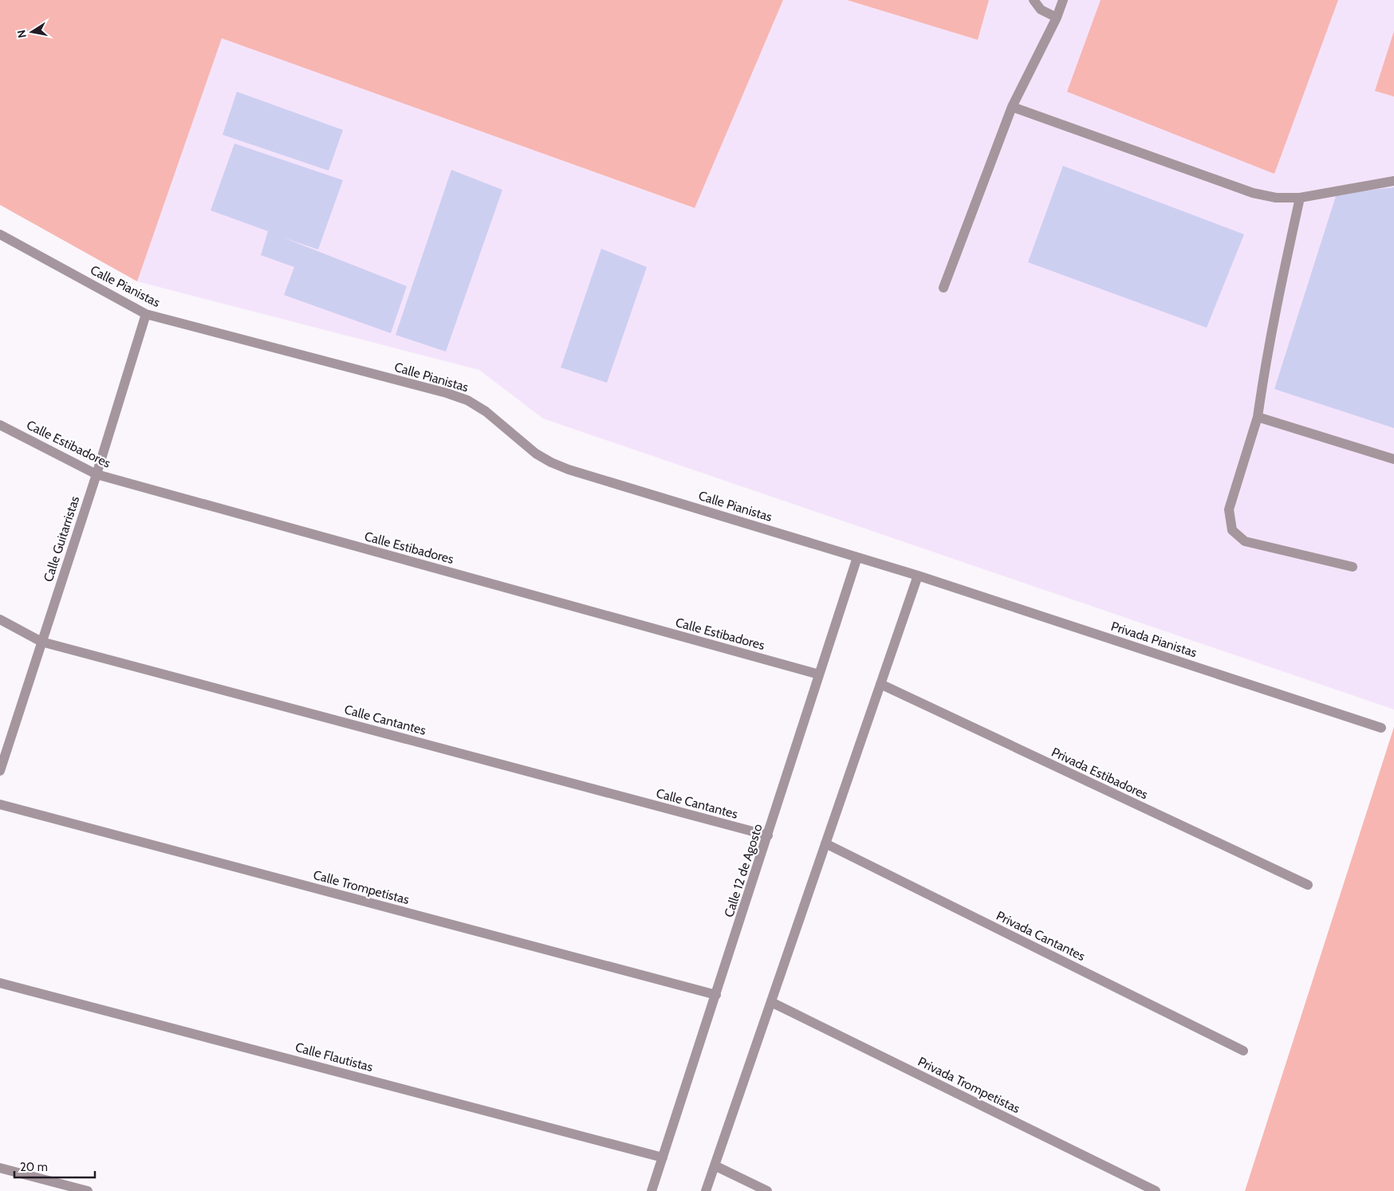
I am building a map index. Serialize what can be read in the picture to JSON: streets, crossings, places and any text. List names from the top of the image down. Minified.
{"streets":{"street":["Calle Pianistas","Calle Estibadores","Calle Guitarristas","Privada Pianistas","Calle Cantantes","Privada Estibadores","Calle 12 de Agosto","Calle Trompetistas","Privada Cantantes","Calle Flautistas","Privada Trompetistas"]},"crossings":[["Calle Pianistas","Calle Guitarristas"],["Calle Pianistas","Privada Pianistas"],["Calle Pianistas","Calle 12 de Agosto"],["Calle Estibadores","Calle Guitarristas"],["Calle Estibadores","Calle 12 de Agosto"],["Calle Guitarristas","Calle Cantantes"],["Calle Cantantes","Calle 12 de Agosto"],["Calle 12 de Agosto","Calle Trompetistas"],["Calle 12 de Agosto","Calle Flautistas"]],"scale_bar":"20 m","north":"left"}
